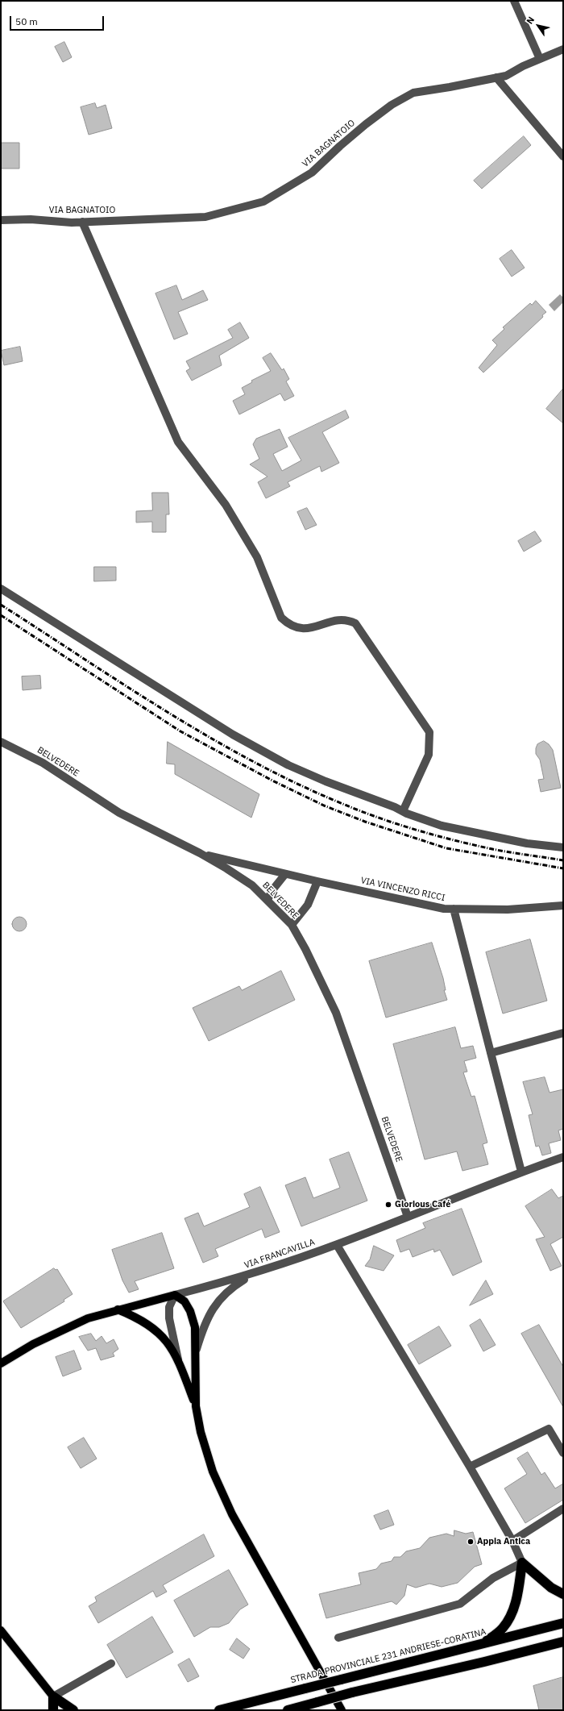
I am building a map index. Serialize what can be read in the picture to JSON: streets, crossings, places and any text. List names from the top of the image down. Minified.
{"streets":{"highway":["STRADA PROVINCIALE 231 ANDRIESE-CORATINA"],"main road":["VIA FRANCAVILLA"],"street":["VIA BAGNATOIO","BELVEDERE","VIA VINCENZO RICCI"]},"crossings":[["BELVEDERE","VIA VINCENZO RICCI"],["BELVEDERE","VIA FRANCAVILLA"]],"places":["Glorious Café","Appia Antica"],"scale_bar":"50 m","north":"top left"}
